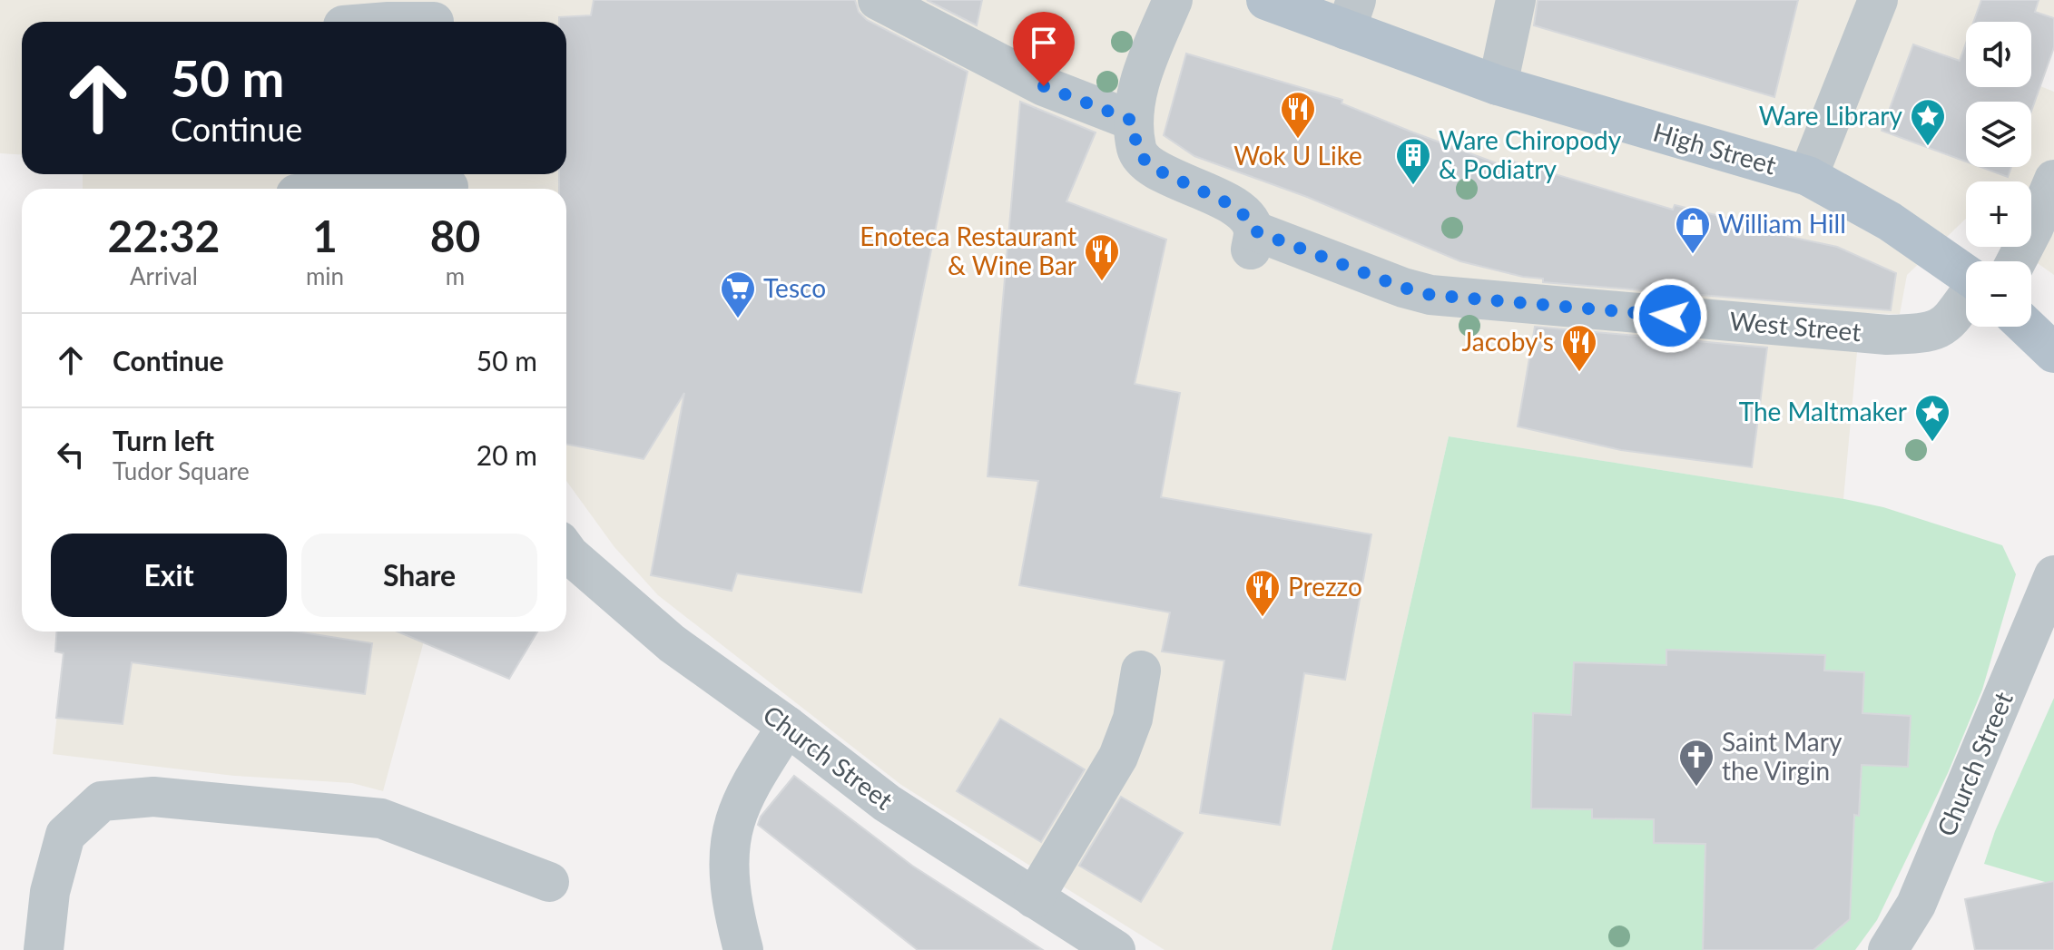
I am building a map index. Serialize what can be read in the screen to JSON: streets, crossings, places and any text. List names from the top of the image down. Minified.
{"streets":{"main road":["High Street"],"street":["West Street","Church Street"]},"places":{"restaurant":["Wok U Like","Enoteca Restaurant & Wine Bar","Jacoby's","Prezzo"],"place":["Ware Library","The Maltmaker"],"building":["Ware Chiropody & Podiatry"],"shop":["William Hill"],"supermarket":["Tesco"],"church":["Saint Mary the Virgin"]},"page":{"map_buttons":["+","−"],"turn":["50 m","Continue"],"eta":["22:32","Arrival","1","min","80","m"],"list":[{"name":"Continue","value":"50 m"},{"name":"Turn left","note":"Tudor Square","value":"20 m"}],"buttons":["Exit","Share"]}}
